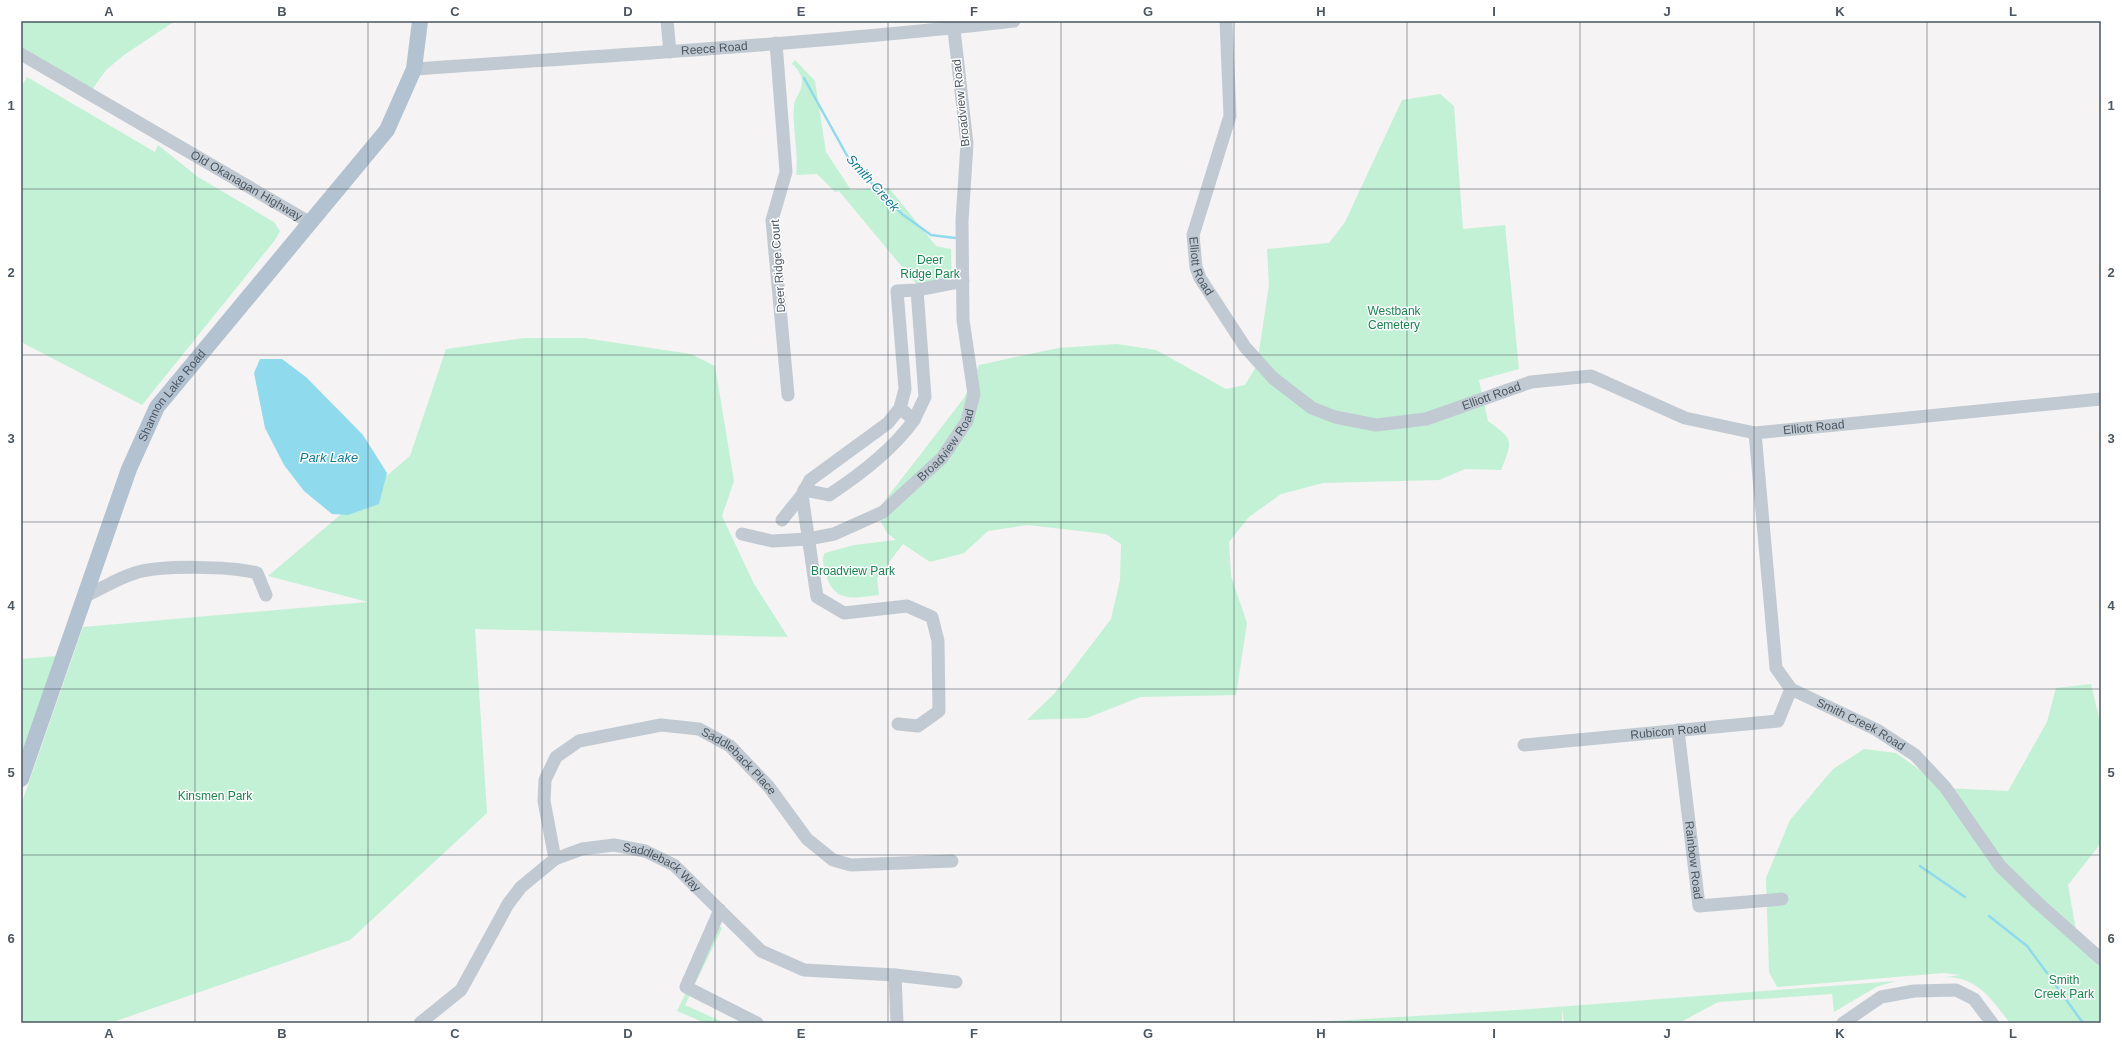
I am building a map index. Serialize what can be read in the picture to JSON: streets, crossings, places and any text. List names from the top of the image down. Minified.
{"streets":{"main road":["Old Okanagan Highway","Shannon Lake Road"],"street":["Reece Road","Broadview Road","Elliott Road","Deer Ridge Court","Smith Creek Road","Rubicon Road","Saddleback Place","Rainbow Road","Saddleback Way"]},"crossings":[["Reece Road","Broadview Road"],["Reece Road","Old Okanagan Highway"],["Reece Road","Deer Ridge Court"],["Old Okanagan Highway","Shannon Lake Road"],["Smith Creek Road","Rubicon Road"],["Rubicon Road","Rainbow Road"],["Saddleback Place","Saddleback Way"]],"water":["Smith Creek","Park Lake"],"parks":["Deer Ridge Park","Westbank Cemetery","Broadview Park","Kinsmen Park","Smith Creek Park"],"grid":{"columns":["A","B","C","D","E","F","G","H","I","J","K","L"],"rows":["1","2","3","4","5","6"]}}
